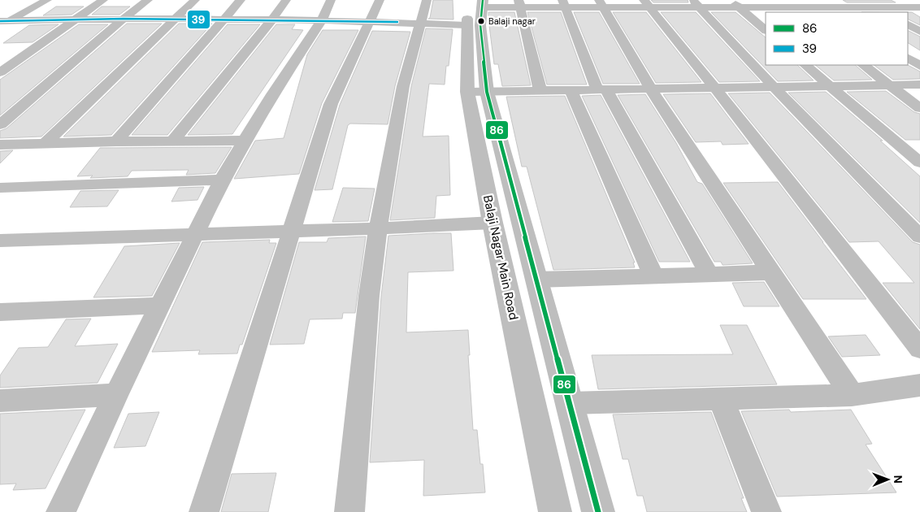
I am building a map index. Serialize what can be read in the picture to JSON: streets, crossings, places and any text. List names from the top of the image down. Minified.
{"streets":{"street":["Balaji Nagar Main Road"]},"places":["Balaji nagar"],"lines":["transit line 86","transit line 39"],"legend":["86","39"],"north":"right"}
